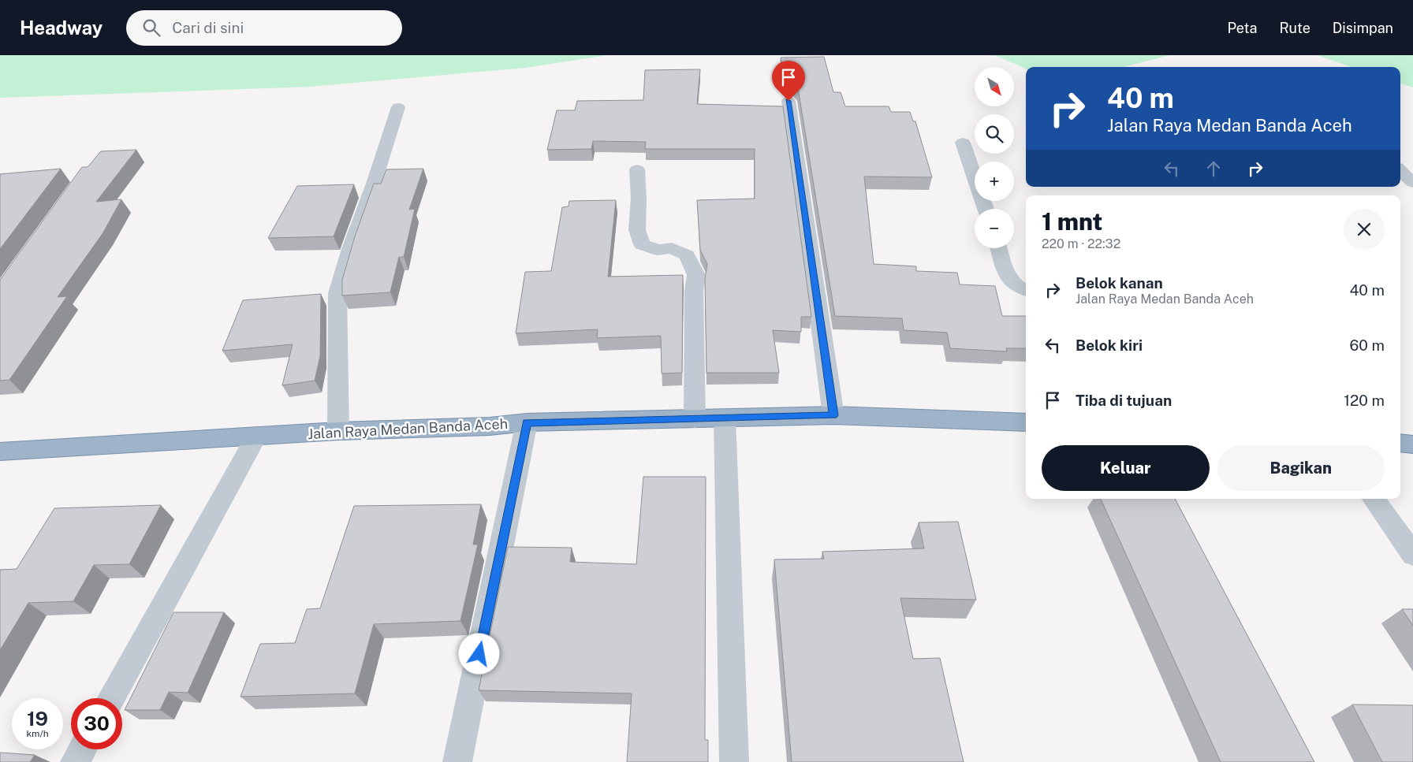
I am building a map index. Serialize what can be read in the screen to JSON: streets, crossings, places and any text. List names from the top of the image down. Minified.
{"streets":{"highway":["Jalan Raya Medan Banda Aceh"]},"north":"bottom right","page":{"header":"Headway","search":"Cari di sini","nav":["Peta","Rute","Disimpan"],"map_buttons":["+","−"],"turn":["40 m","Jalan Raya Medan Banda Aceh"],"heading":["1 mnt","220 m · 22:32"],"list":[{"name":"Belok kanan","note":"Jalan Raya Medan Banda Aceh","value":"40 m"},{"name":"Belok kiri","value":"60 m"},{"name":"Tiba di tujuan","value":"120 m"}],"buttons":["Keluar","Bagikan"],"speed":"19 km/h","limit":"30"}}
